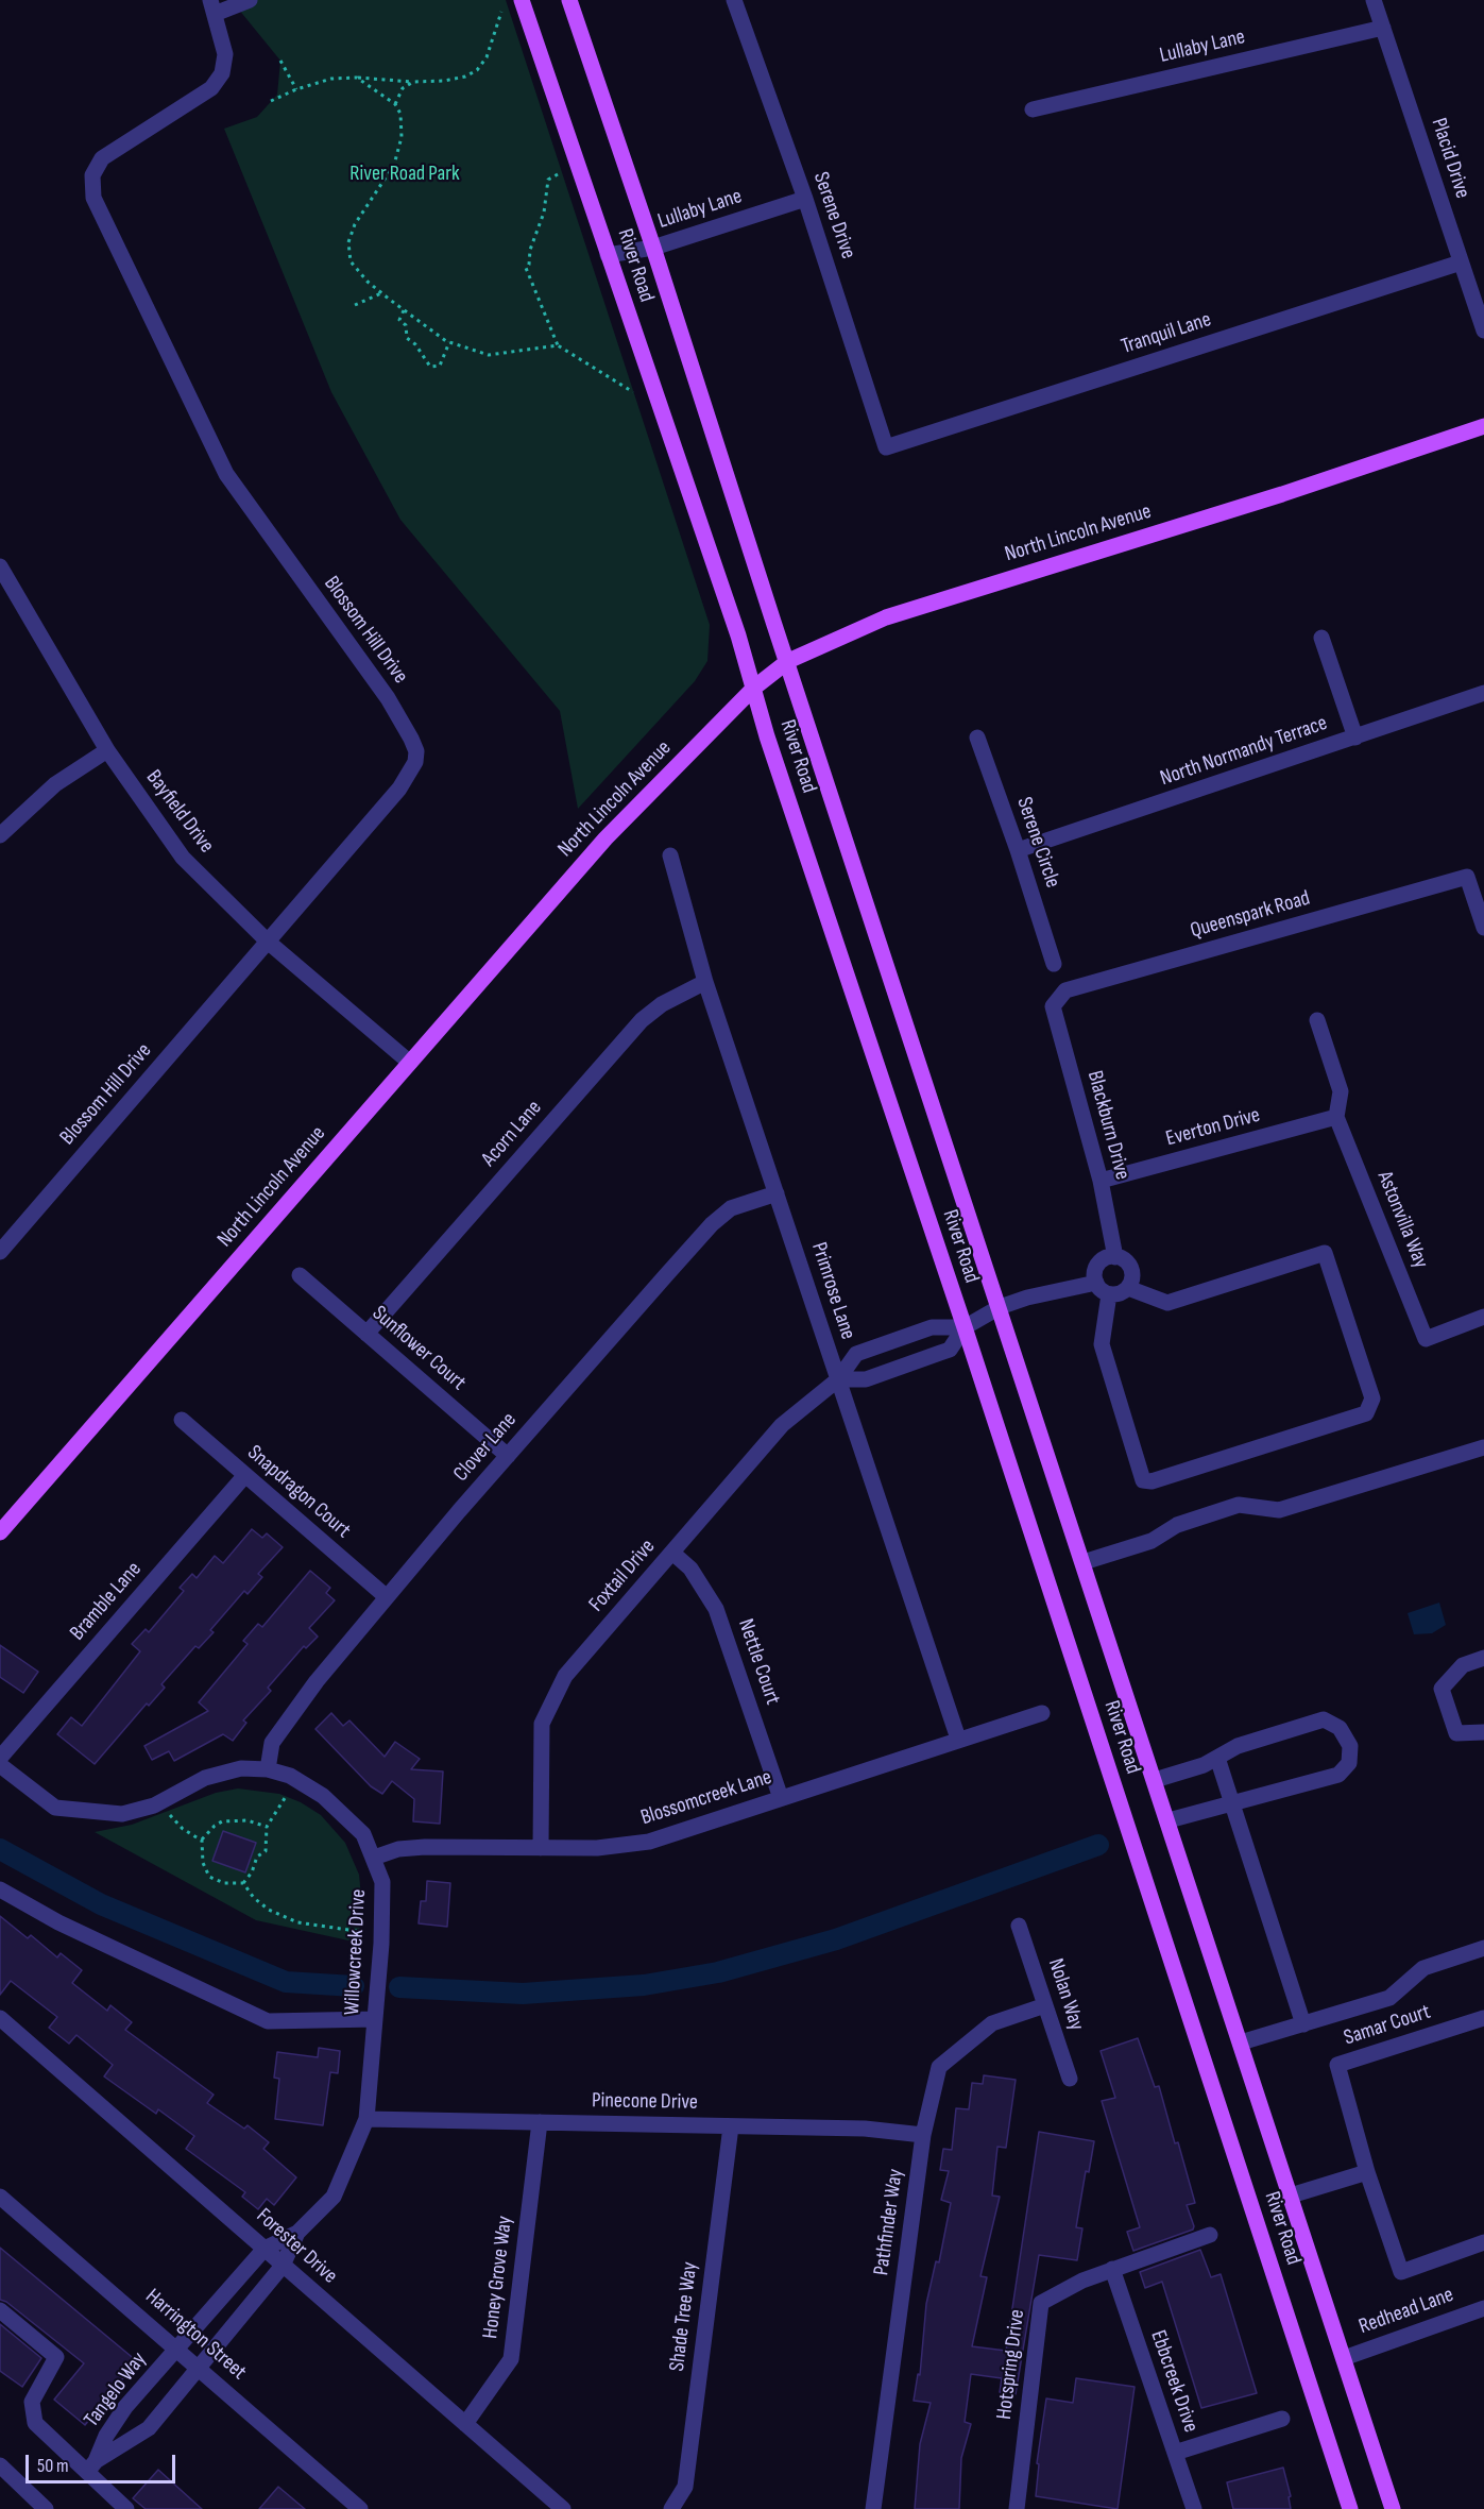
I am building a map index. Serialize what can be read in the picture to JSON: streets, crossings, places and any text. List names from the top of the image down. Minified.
{"streets":{"main road":["River Road","North Lincoln Avenue"],"street":["Lullaby Lane","Placid Drive","Serene Drive","Tranquil Lane","Blossom Hill Drive","North Normandy Terrace","Bayfield Drive","Serene Circle","Queenspark Road","Blackburn Drive","Everton Drive","Acorn Lane","Astonvilla Way","Primrose Lane","Sunflower Court","Clover Lane","Snapdragon Court","Foxtail Drive","Bramble Lane","Nettle Court","Blossomcreek Lane","Willowcreek Drive","Nolan Way","Samar Court","Pinecone Drive","Pathfinder Way","Forester Drive","Honey Grove Way","Redhead Lane","Shade Tree Way","Harrington Street","Hotspring Drive","Ebbcreek Drive","Tangelo Way"]},"crossings":[["Lullaby Lane","Placid Drive"],["Lullaby Lane","Serene Drive"],["Lullaby Lane","River Road"],["Placid Drive","Tranquil Lane"],["Serene Drive","Tranquil Lane"],["River Road","North Lincoln Avenue"],["River Road","Foxtail Drive"],["River Road","Redhead Lane"],["North Lincoln Avenue","Bayfield Drive"],["Blossom Hill Drive","Bayfield Drive"],["North Normandy Terrace","Serene Circle"],["Queenspark Road","Blackburn Drive"],["Blackburn Drive","Everton Drive"],["Everton Drive","Astonvilla Way"],["Acorn Lane","Primrose Lane"],["Acorn Lane","Sunflower Court"],["Primrose Lane","Clover Lane"],["Primrose Lane","Foxtail Drive"],["Primrose Lane","Blossomcreek Lane"],["Sunflower Court","Clover Lane"],["Clover Lane","Snapdragon Court"],["Clover Lane","Willowcreek Drive"],["Snapdragon Court","Bramble Lane"],["Foxtail Drive","Nettle Court"],["Foxtail Drive","Blossomcreek Lane"],["Nettle Court","Blossomcreek Lane"],["Blossomcreek Lane","Willowcreek Drive"],["Willowcreek Drive","Pinecone Drive"],["Willowcreek Drive","Forester Drive"],["Willowcreek Drive","Harrington Street"],["Willowcreek Drive","Tangelo Way"],["Nolan Way","Pathfinder Way"],["Pinecone Drive","Pathfinder Way"],["Pinecone Drive","Honey Grove Way"],["Pinecone Drive","Shade Tree Way"],["Forester Drive","Honey Grove Way"],["Harrington Street","Tangelo Way"],["Hotspring Drive","Ebbcreek Drive"]],"parks":["River Road Park"],"scale_bar":"50 m"}
